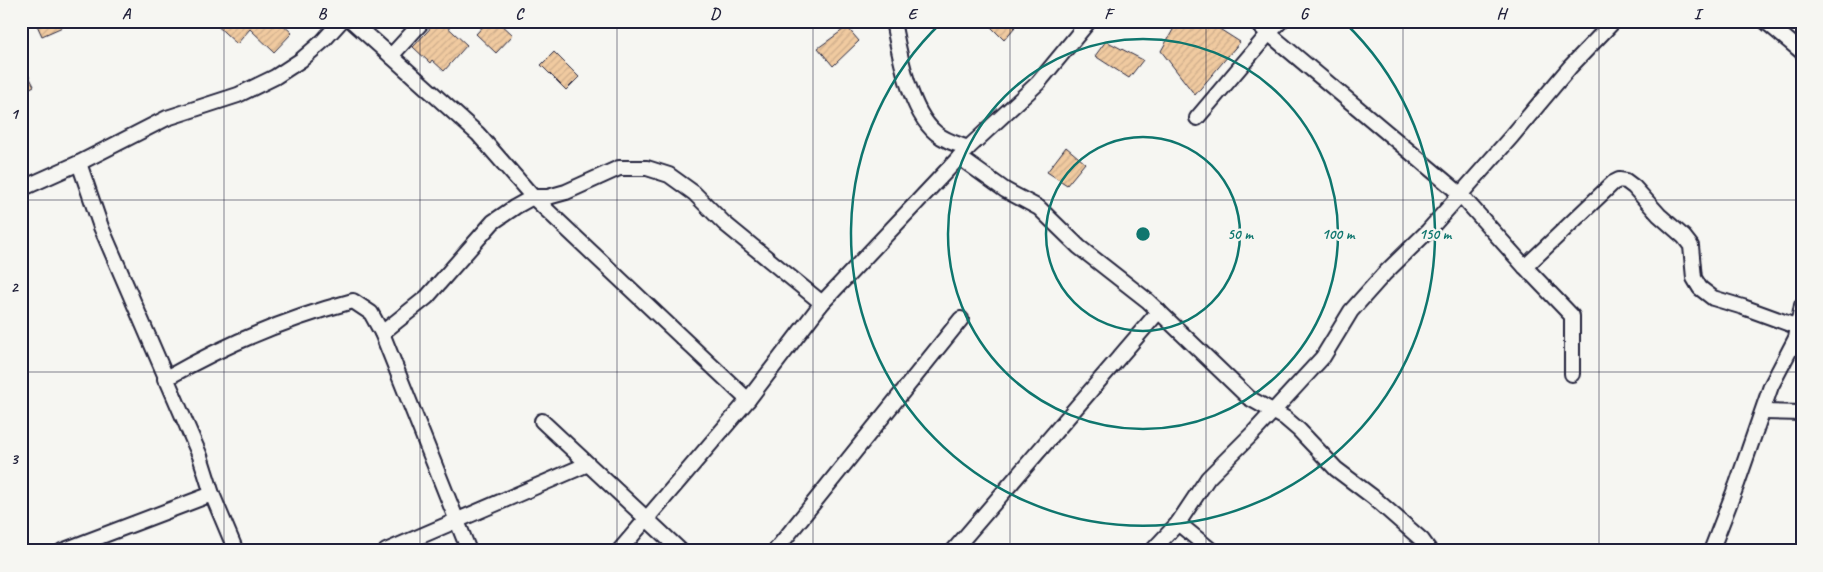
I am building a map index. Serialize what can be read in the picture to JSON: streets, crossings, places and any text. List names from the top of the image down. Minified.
{"grid":{"columns":["A","B","C","D","E","F","G","H","I"],"rows":["1","2","3"]},"rings":["50 m","100 m","150 m"]}
